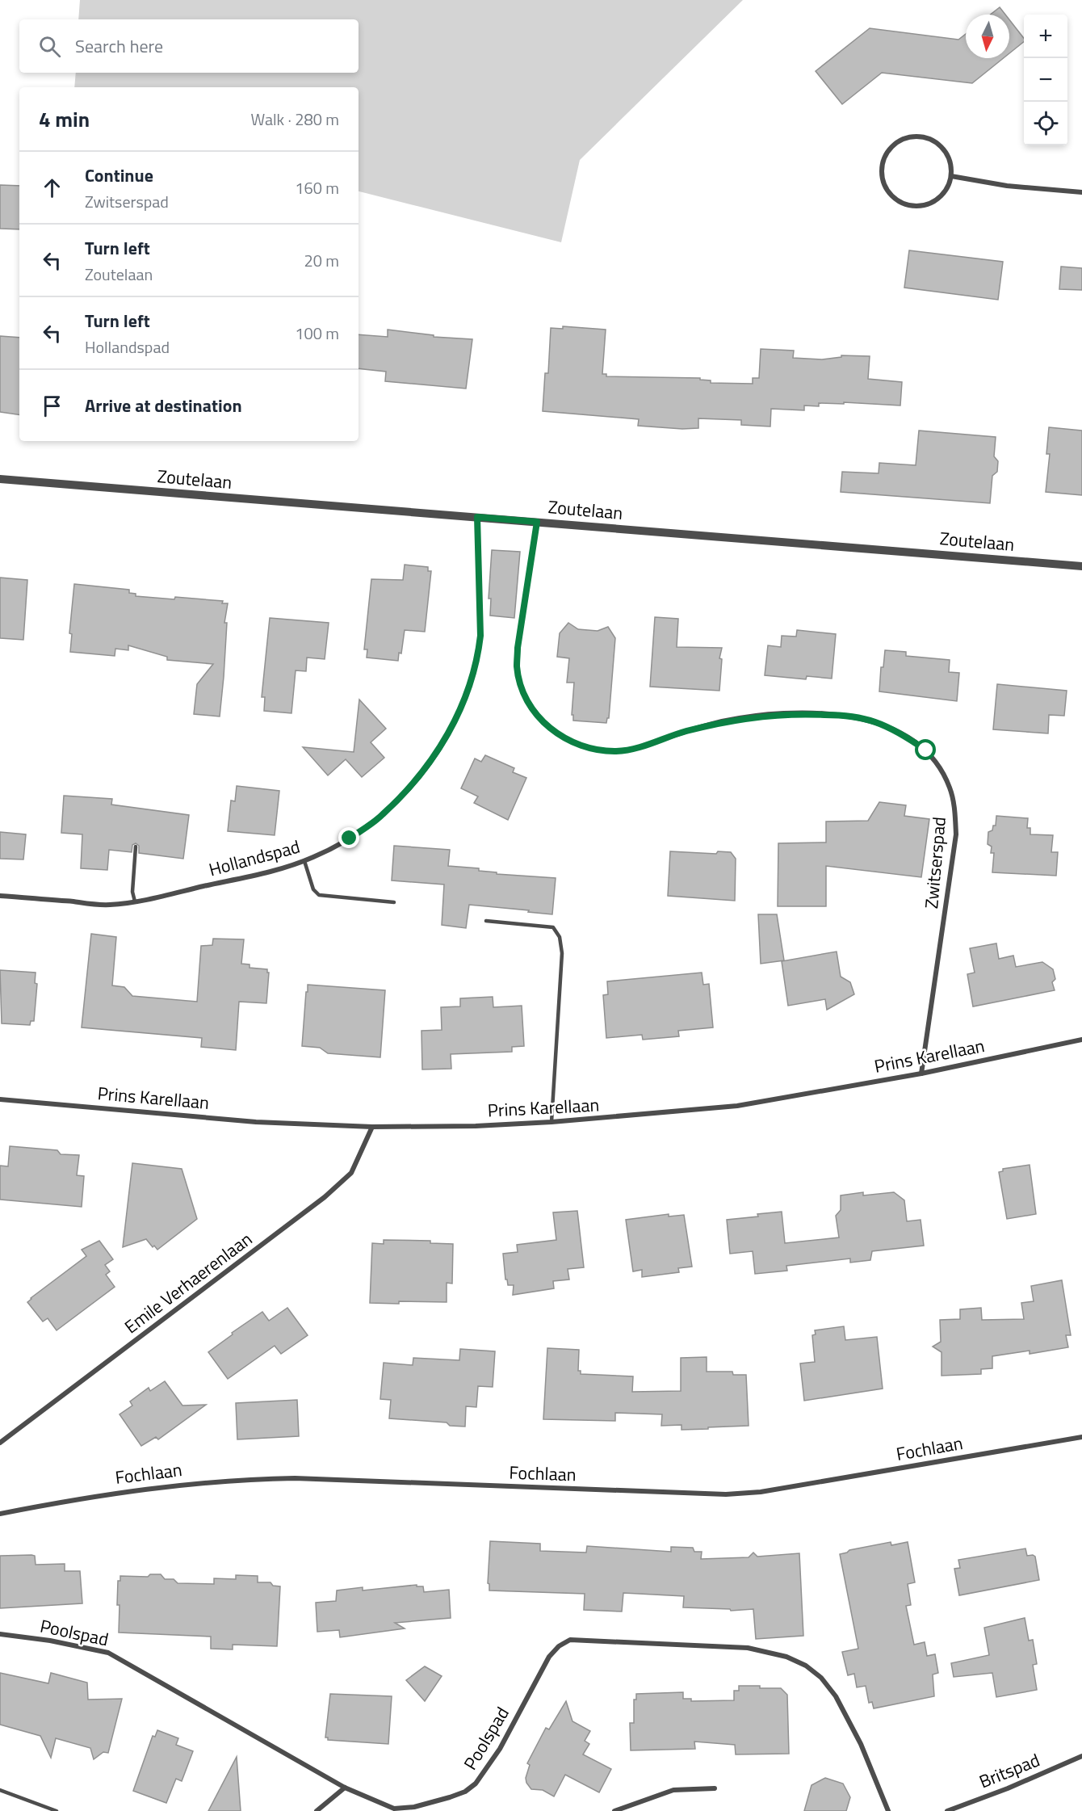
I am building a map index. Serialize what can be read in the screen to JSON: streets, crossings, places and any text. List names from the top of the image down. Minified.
{"streets":{"street":["Zoutelaan","Hollandspad","Zwitserspad","Prins Karellaan","Emile Verhaerenlaan","Fochlaan","Poolspad","Britspad"]},"crossings":[["Zoutelaan","Hollandspad"],["Zoutelaan","Zwitserspad"],["Zwitserspad","Prins Karellaan"],["Prins Karellaan","Emile Verhaerenlaan"]],"north":"bottom","page":{"map_buttons":["+","−"],"search":"Search here","heading":["4 min","Walk · 280 m"],"list":[["Continue","Zwitserspad","160 m"],["Turn left","Zoutelaan","20 m"],["Turn left","Hollandspad","100 m"],"Arrive at destination"]}}
